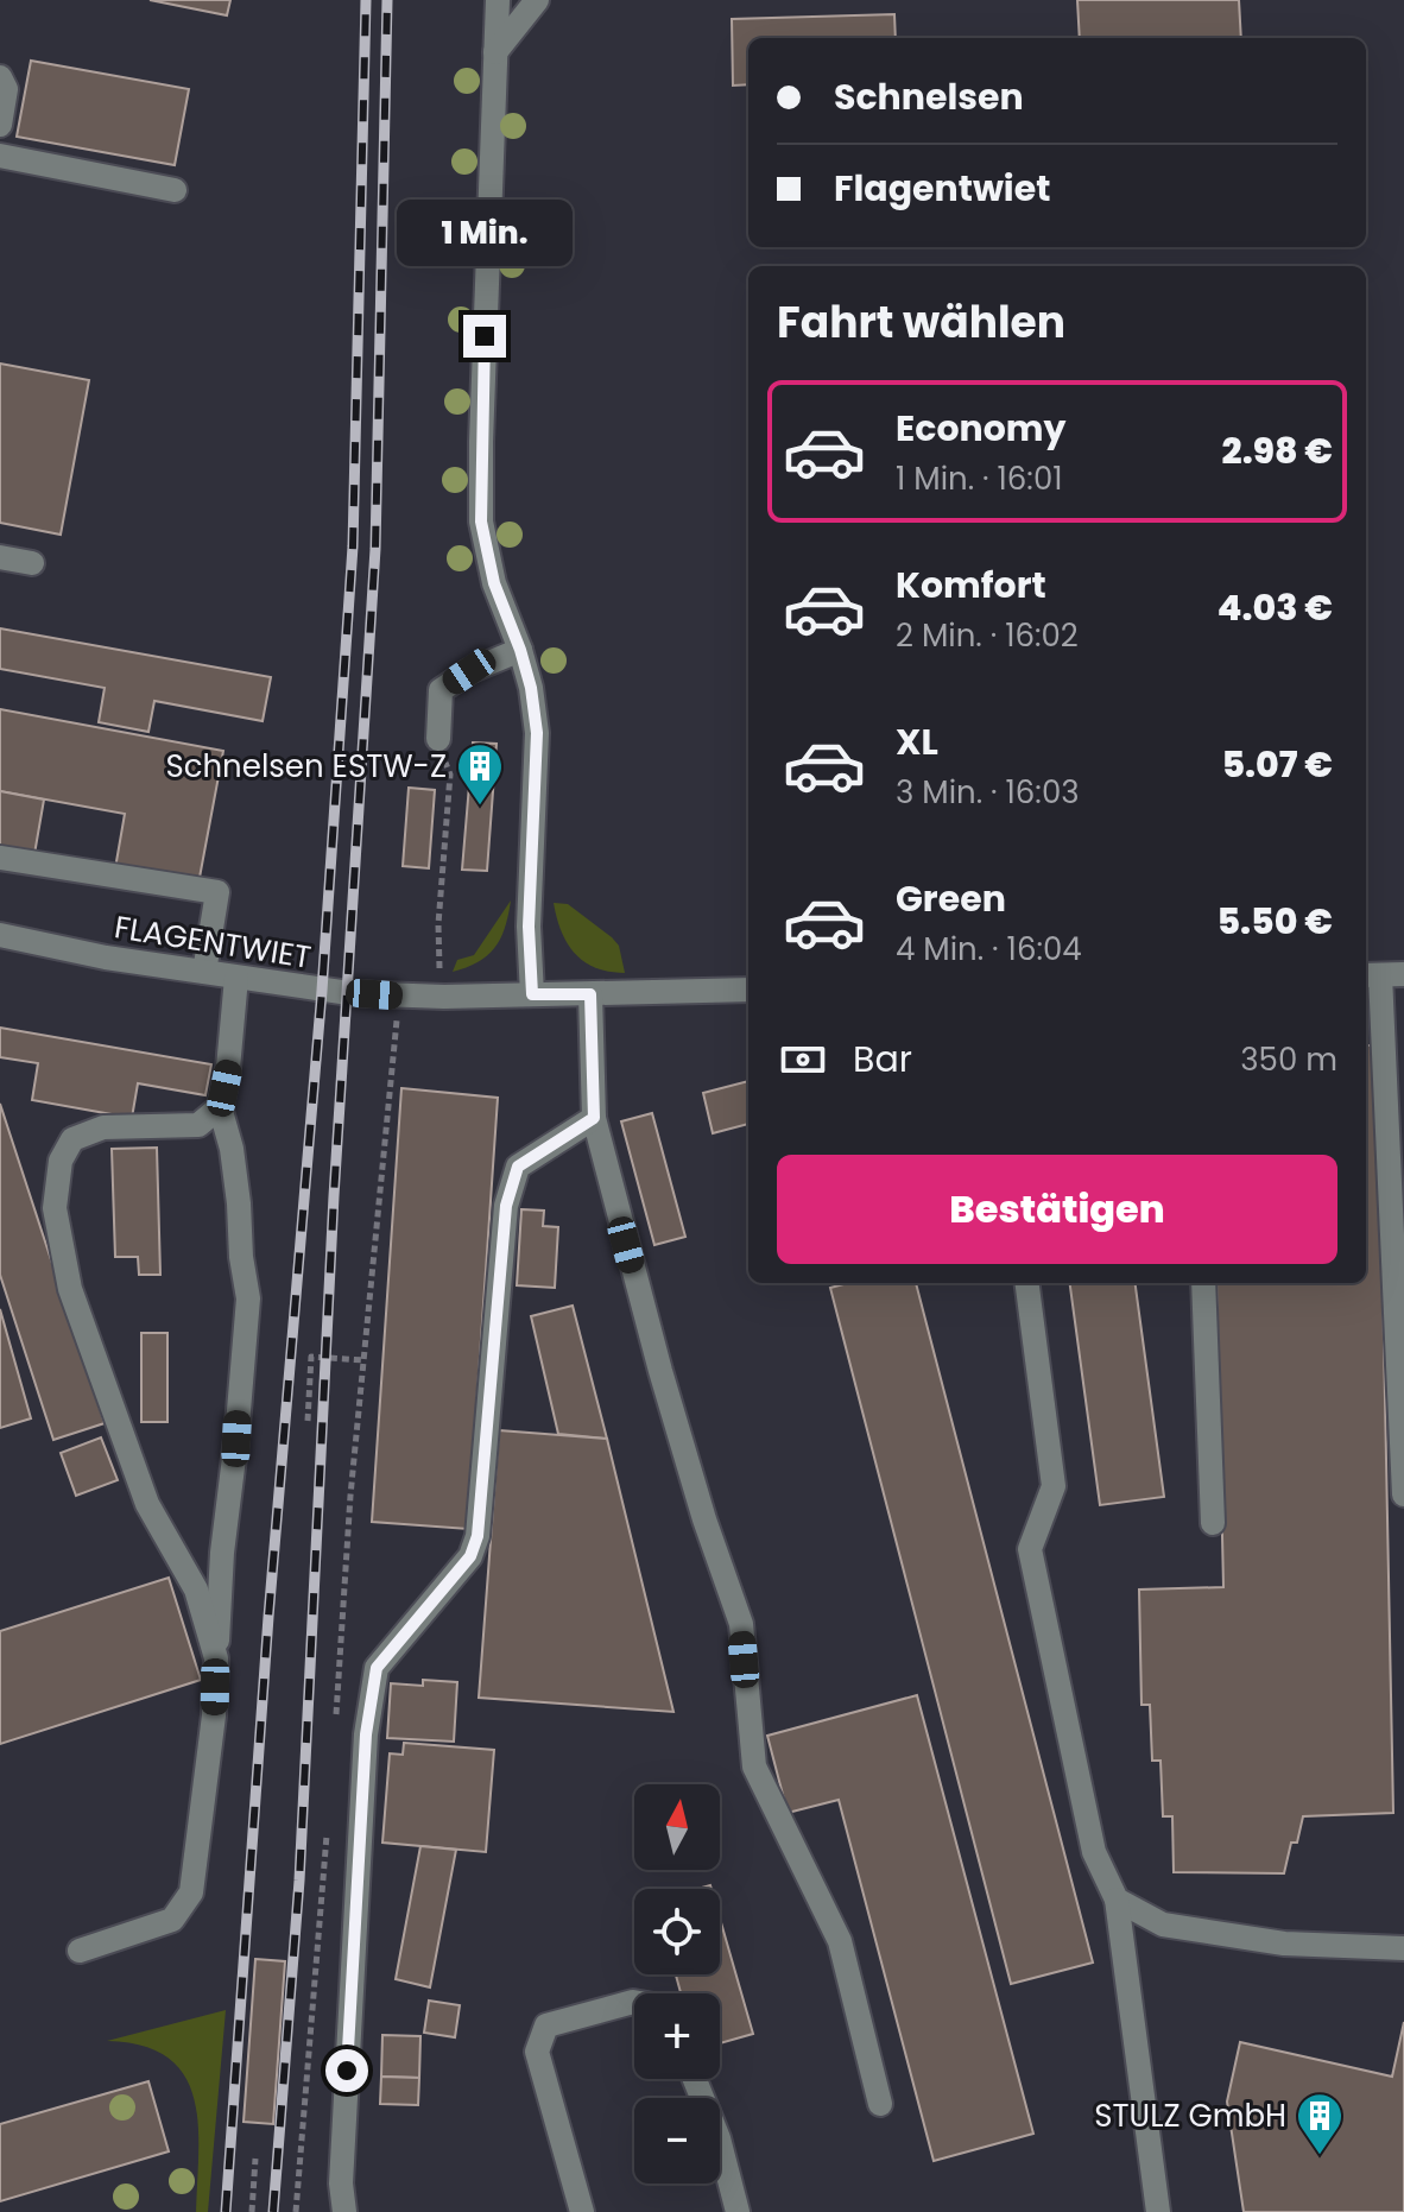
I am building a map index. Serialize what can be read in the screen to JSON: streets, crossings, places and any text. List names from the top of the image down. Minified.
{"streets":{"street":["FLAGENTWIET"]},"places":{"building":["Schnelsen ESTW-Z","STULZ GmbH"]},"north":"top","page":{"banner":["Schnelsen","Flagentwiet"],"bubble":"1 Min.","heading":"Fahrt wählen","list":[{"name":"Economy","note":"1 Min. · 16:01","value":"2.98 €"},{"name":"Komfort","note":"2 Min. · 16:02","value":"4.03 €"},{"name":"XL","note":"3 Min. · 16:03","value":"5.07 €"},{"name":"Green","note":"4 Min. · 16:04","value":"5.50 €"}],"pay":["Bar","350 m"],"buttons":"Bestätigen","map_buttons":["+","−"]}}
